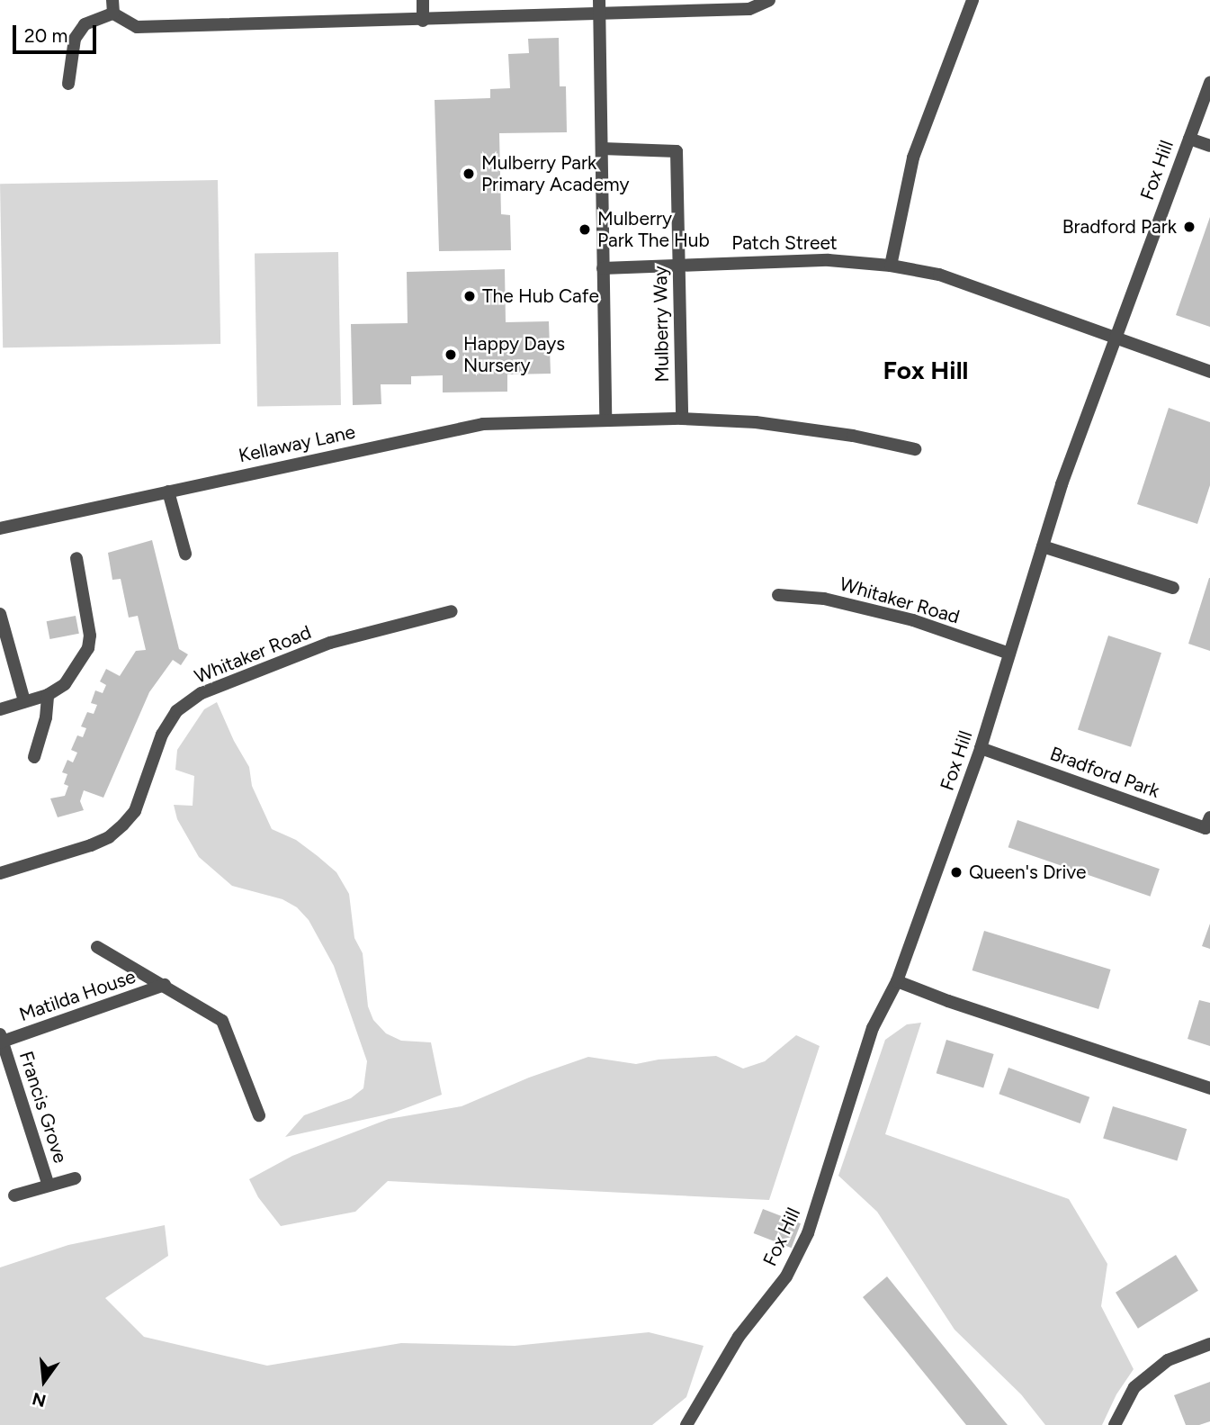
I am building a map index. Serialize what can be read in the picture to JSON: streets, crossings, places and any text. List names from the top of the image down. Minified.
{"streets":{"street":["Fox Hill","Patch Street","Mulberry Way","Kellaway Lane","Whitaker Road","Bradford Park","Matilda House","Francis Grove"]},"crossings":[["Fox Hill","Patch Street"],["Fox Hill","Whitaker Road"],["Fox Hill","Bradford Park"],["Patch Street","Mulberry Way"],["Matilda House","Francis Grove"]],"districts":["Fox Hill"],"places":["Mulberry Park Primary Academy","Bradford Park","Mulberry Park The Hub","The Hub Cafe","Happy Days Nursery","Queen's Drive"],"scale_bar":"20 m","north":"bottom"}
